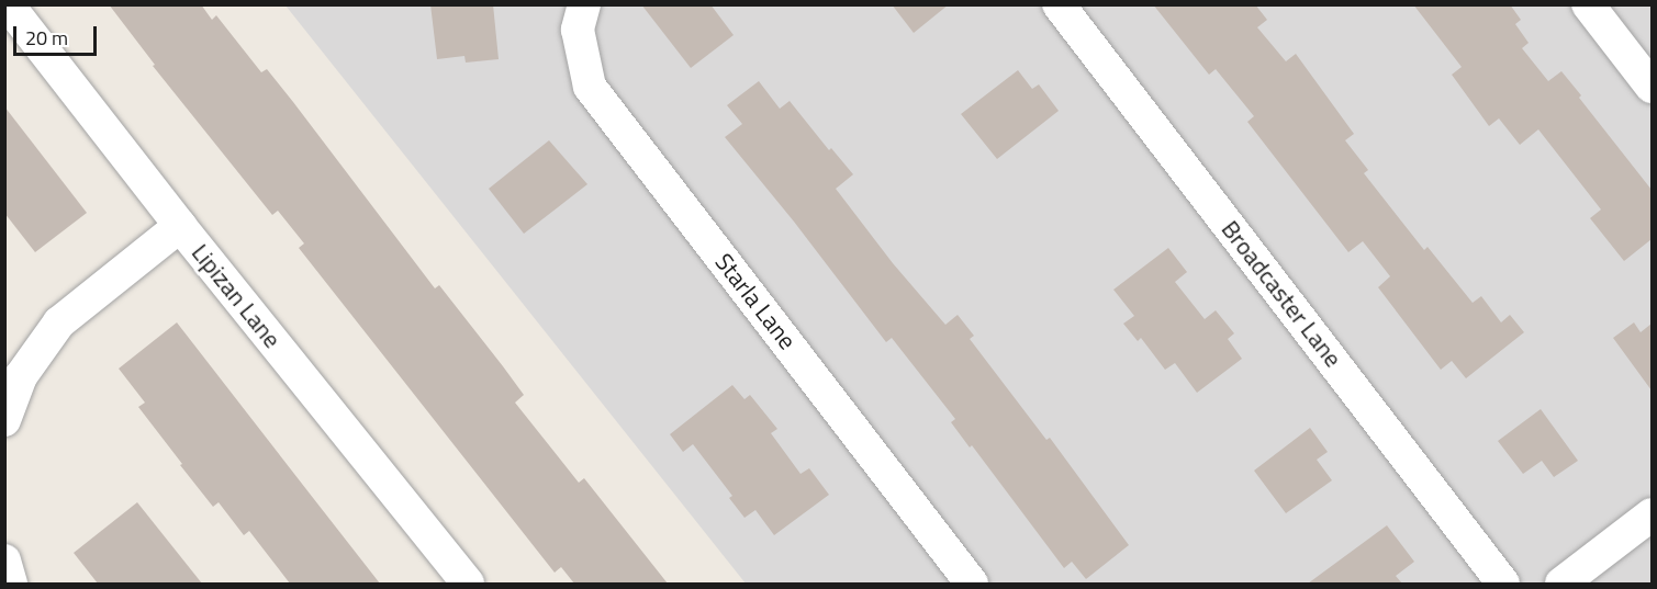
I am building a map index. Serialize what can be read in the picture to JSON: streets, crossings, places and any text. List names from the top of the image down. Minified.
{"streets":{"street":["Broadcaster Lane","Lipizan Lane","Starla Lane"]},"scale_bar":"20 m"}
